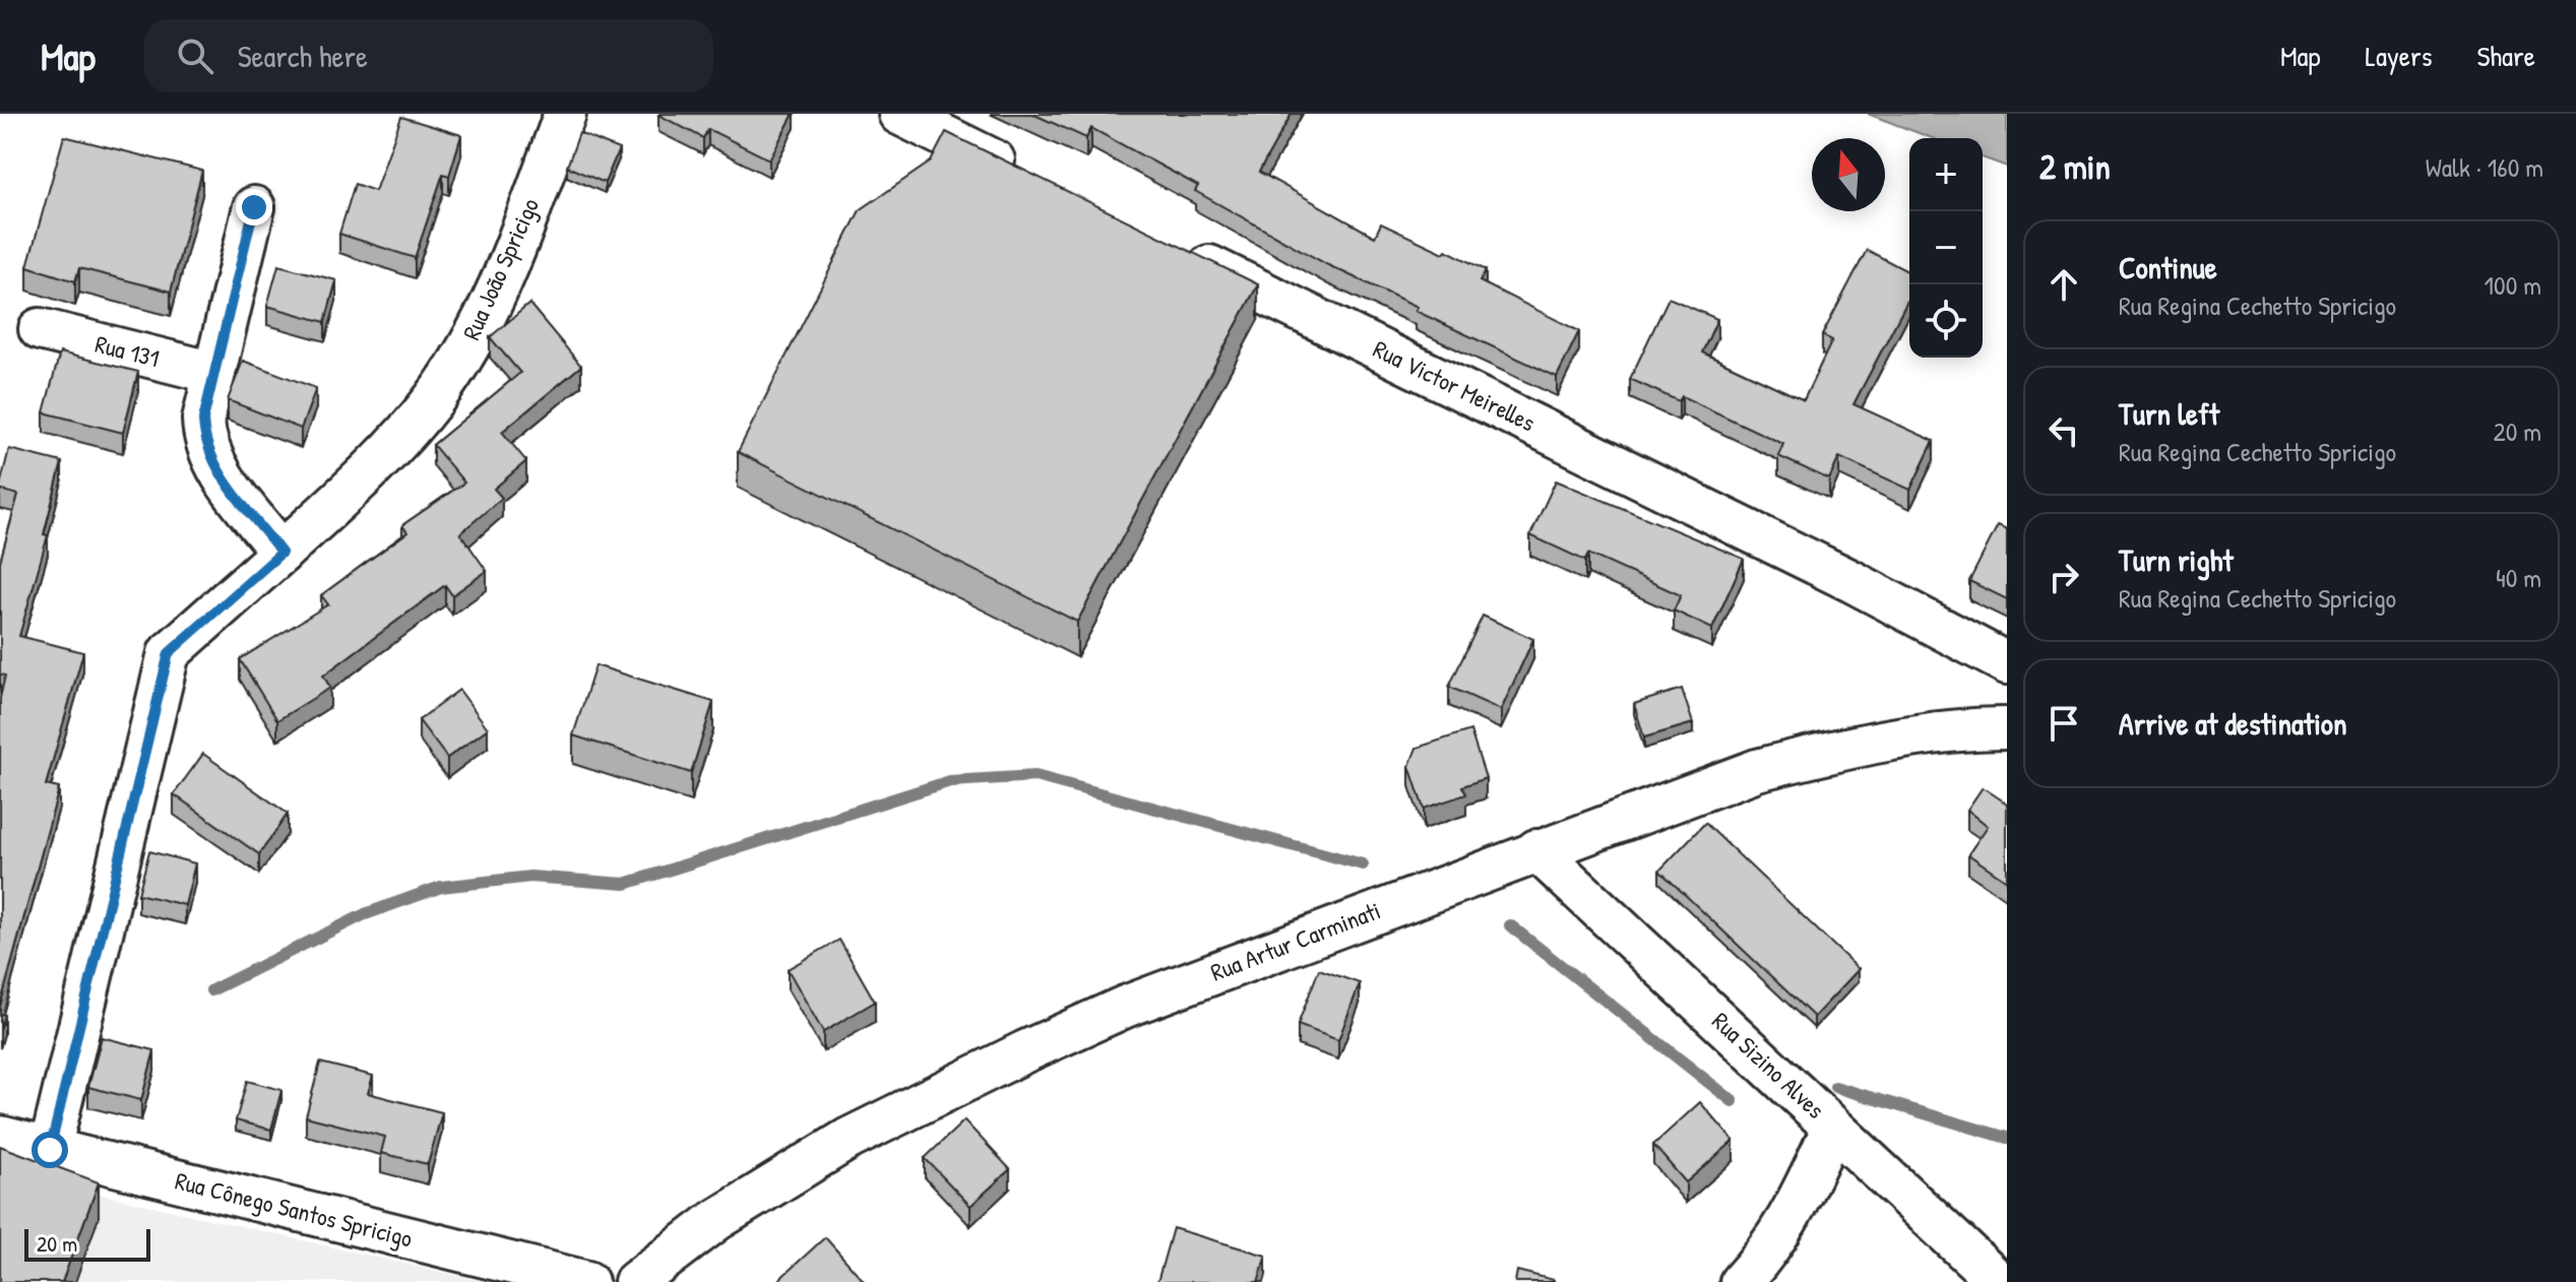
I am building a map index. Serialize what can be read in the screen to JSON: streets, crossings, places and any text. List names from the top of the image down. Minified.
{"streets":{"street":["Rua João Spricigo","Rua 131","Rua Victor Meirelles","Rua Artur Carminati","Rua Sizino Alves","Rua Cônego Santos Spricigo"]},"crossings":[["Rua João Spricigo","Rua Cônego Santos Spricigo"],["Rua Artur Carminati","Rua Sizino Alves"]],"scale_bar":"20 m","north":"top","page":{"header":"Map","search":"Search here","nav":["Map","Layers","Share"],"heading":["2 min","Walk · 160 m"],"map_buttons":["+","−"],"list":[["Continue","Rua Regina Cechetto Spricigo","100 m"],["Turn left","Rua Regina Cechetto Spricigo","20 m"],["Turn right","Rua Regina Cechetto Spricigo","40 m"],"Arrive at destination"],"scale":"20 m"}}
